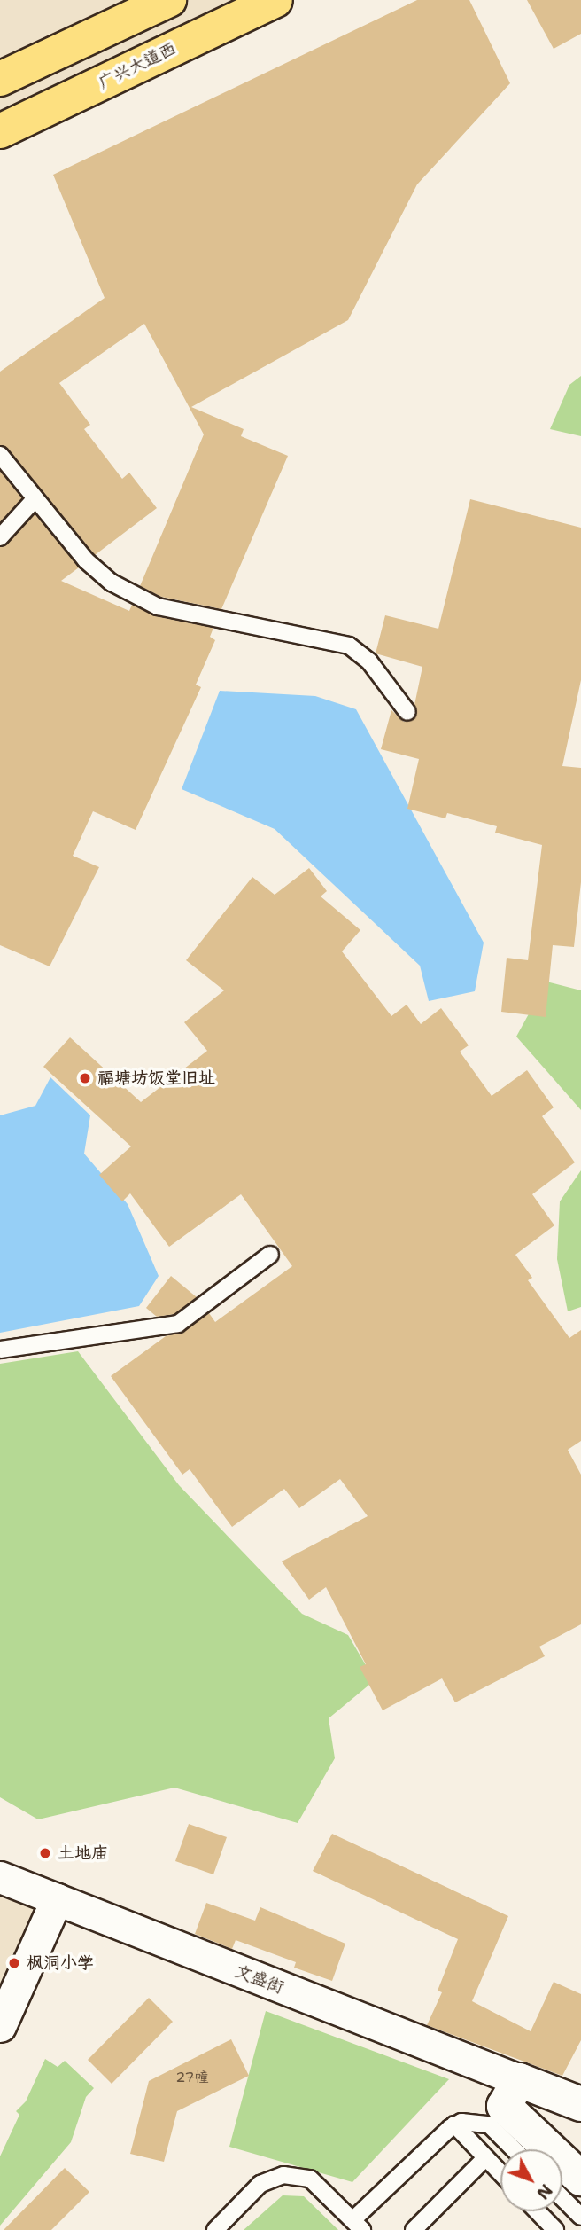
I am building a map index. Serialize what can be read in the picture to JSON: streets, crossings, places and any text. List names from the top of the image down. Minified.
{"streets":{"highway":["广兴大道西"],"street":["文盛街"]},"places":["福塘坊饭堂旧址","土地庙","枫洞小学"],"house_numbers":["27幢"],"north":"bottom right"}
